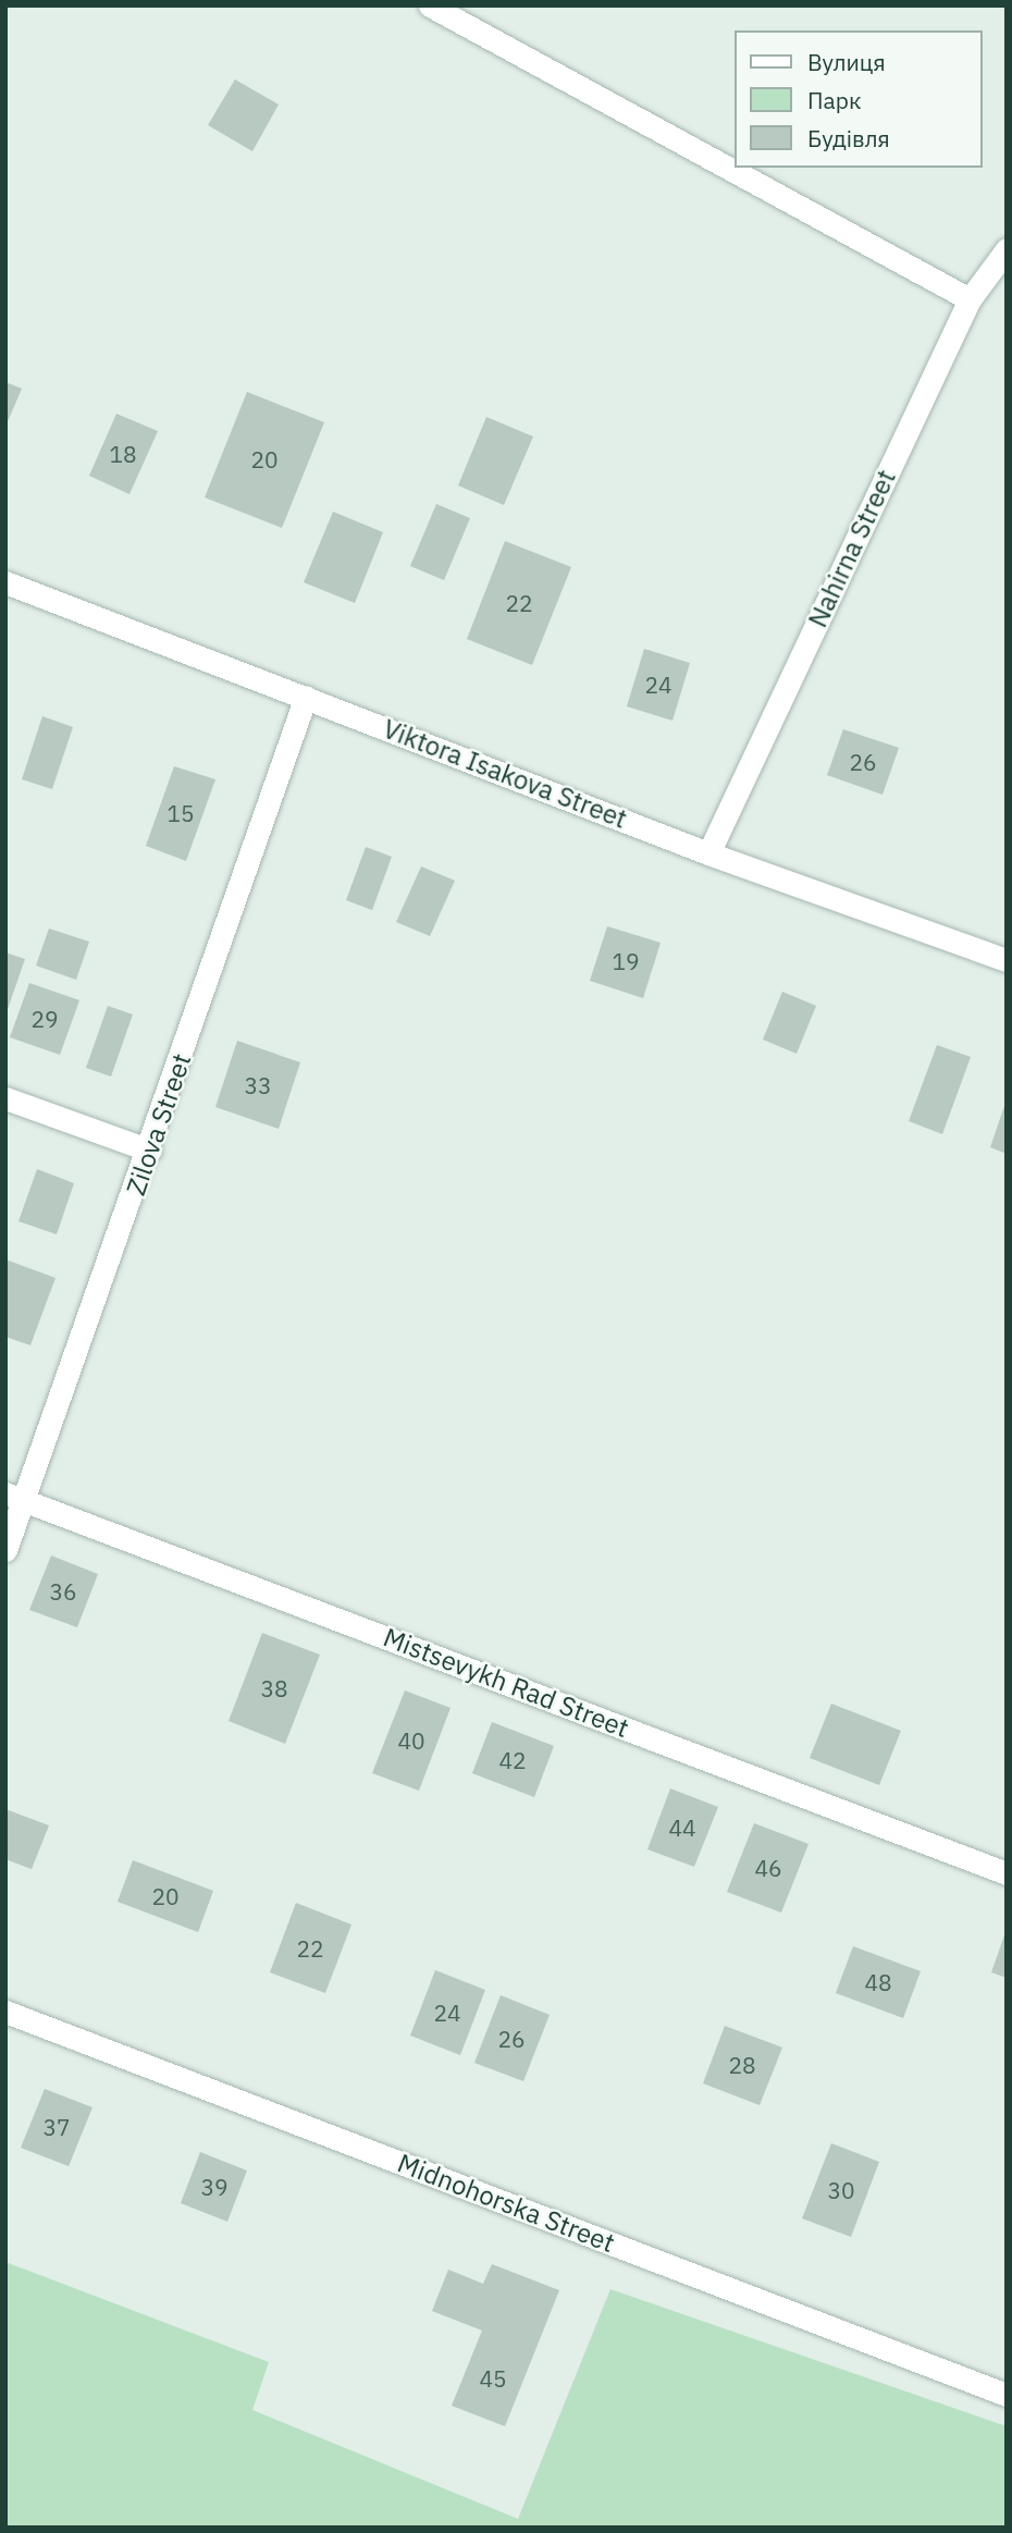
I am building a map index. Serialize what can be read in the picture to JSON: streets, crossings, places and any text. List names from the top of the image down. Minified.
{"streets":{"street":["Nahirna Street","Viktora Isakova Street","Zilova Street","Mistsevykh Rad Street","Midnohorska Street"]},"crossings":[["Nahirna Street","Viktora Isakova Street"],["Viktora Isakova Street","Zilova Street"],["Zilova Street","Mistsevykh Rad Street"]],"house_numbers":["18","20","22","24","26","15","19","29","33","36","38","40","42","44","46","20","22","48","24","26","28","37","39","30","45"],"legend":["Вулиця","Парк","Будівля"]}
